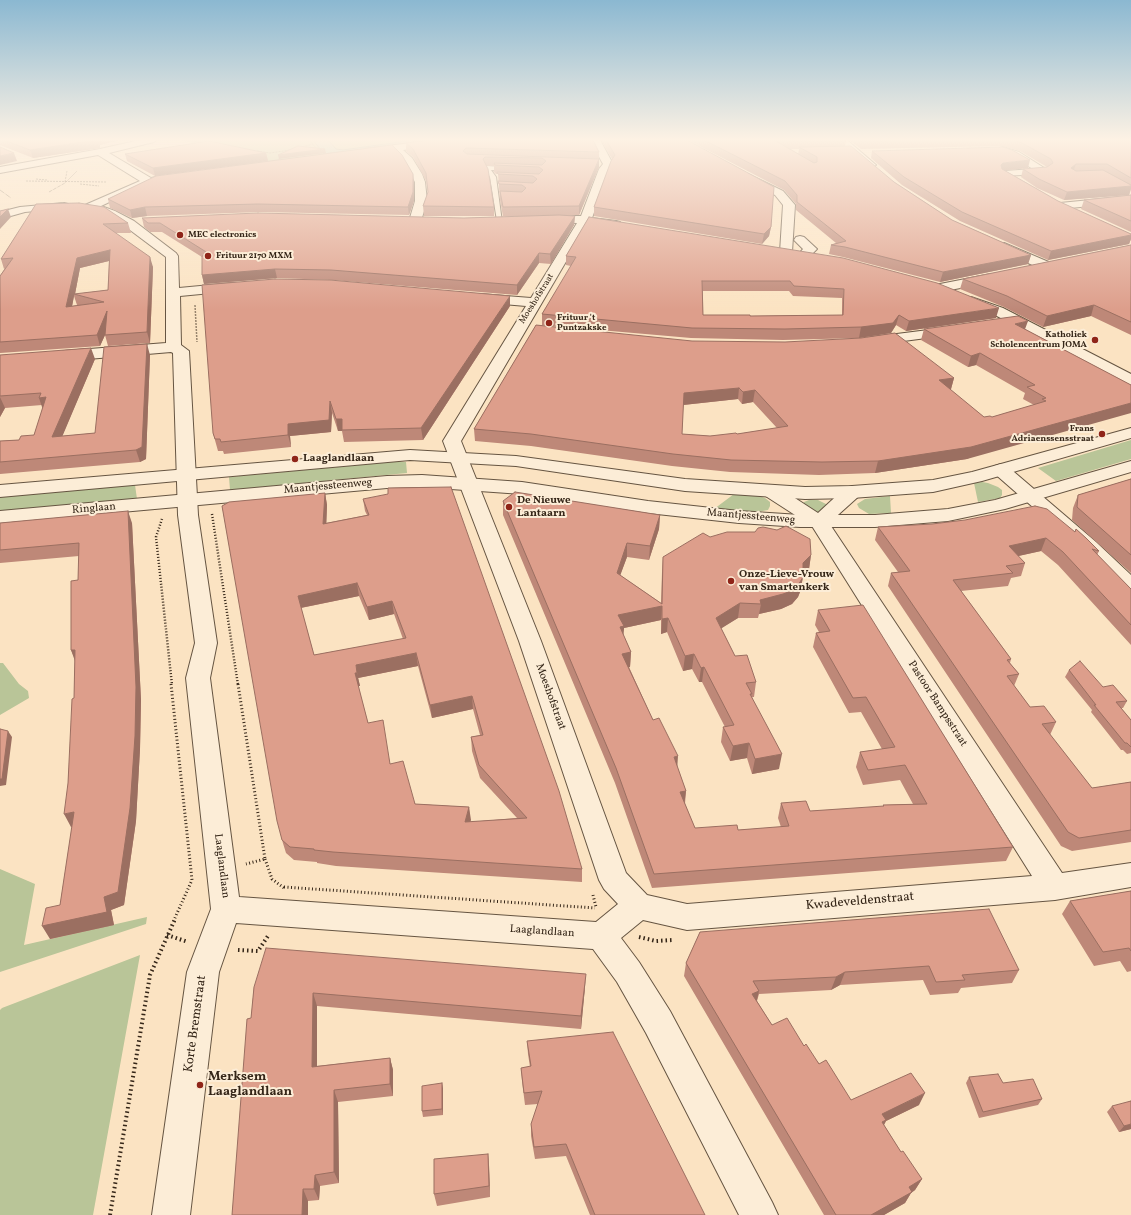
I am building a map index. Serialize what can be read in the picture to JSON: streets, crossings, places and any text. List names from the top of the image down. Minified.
{"streets":{"street":["Moeshofstraat","Maantjessteenweg","Ringlaan","Pastoor Bampsstraat","Laaglandlaan","Kwadeveldenstraat","Korte Bremstraat"]},"crossings":[["Moeshofstraat","Maantjessteenweg"],["Moeshofstraat","Kwadeveldenstraat"],["Maantjessteenweg","Ringlaan"],["Maantjessteenweg","Pastoor Bampsstraat"],["Maantjessteenweg","Laaglandlaan"],["Ringlaan","Laaglandlaan"],["Pastoor Bampsstraat","Kwadeveldenstraat"],["Laaglandlaan","Korte Bremstraat"]],"places":["MEC electronics","Frituur 2170 MXM","Frituur 't Puntzakske","Katholiek Scholencentrum JOMA","Frans Adriaenssensstraat","Laaglandlaan","De Nieuwe Lantaarn","Onze-Lieve-Vrouw van Smartenkerk","Merksem Laaglandlaan"]}
